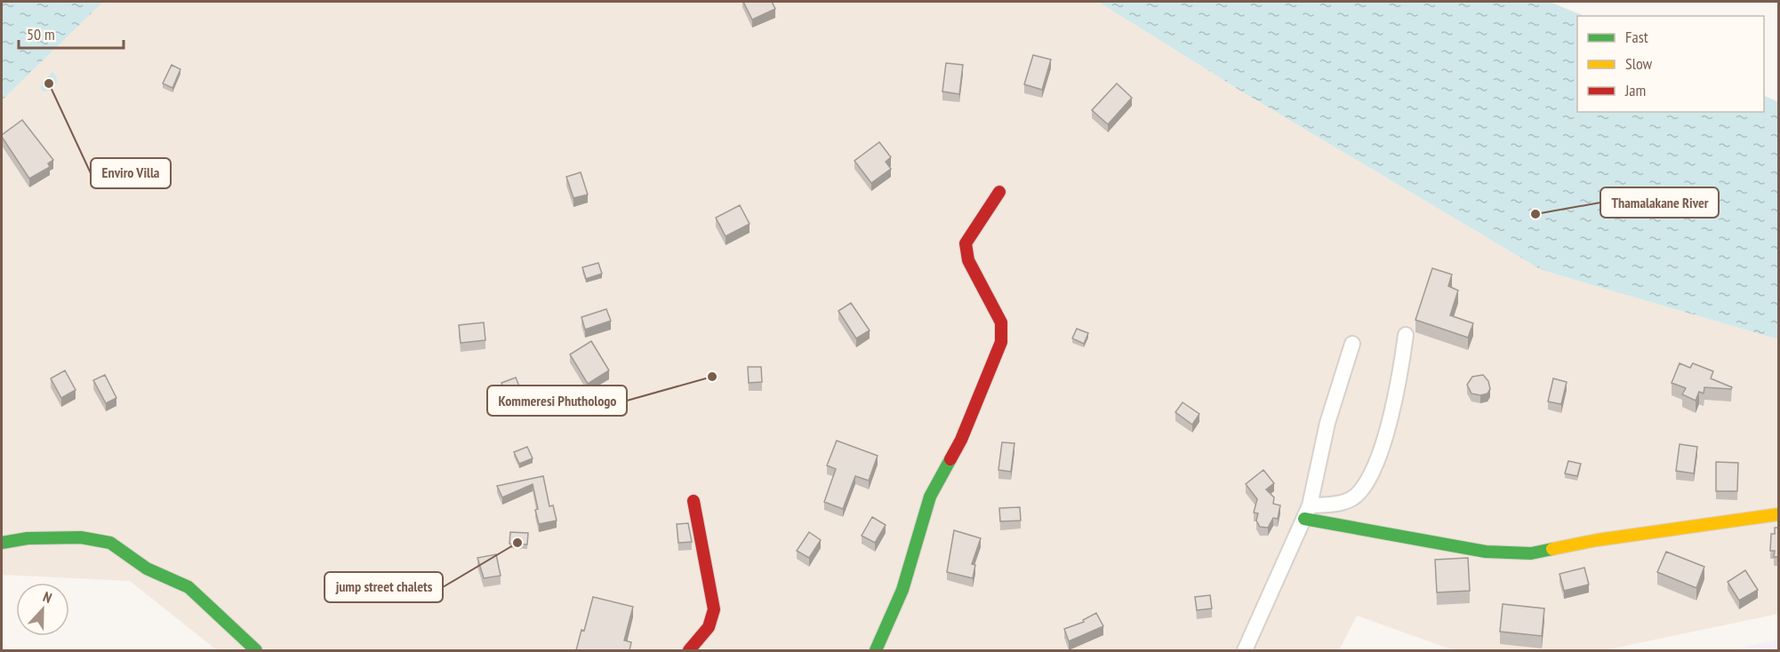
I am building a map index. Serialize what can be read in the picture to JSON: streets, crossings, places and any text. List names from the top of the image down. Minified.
{"places":["Enviro Villa","Thamalakane River","Kommeresi Phuthologo","jump street chalets"],"legend":["Fast","Slow","Jam"],"scale_bar":"50 m","north":"top"}
